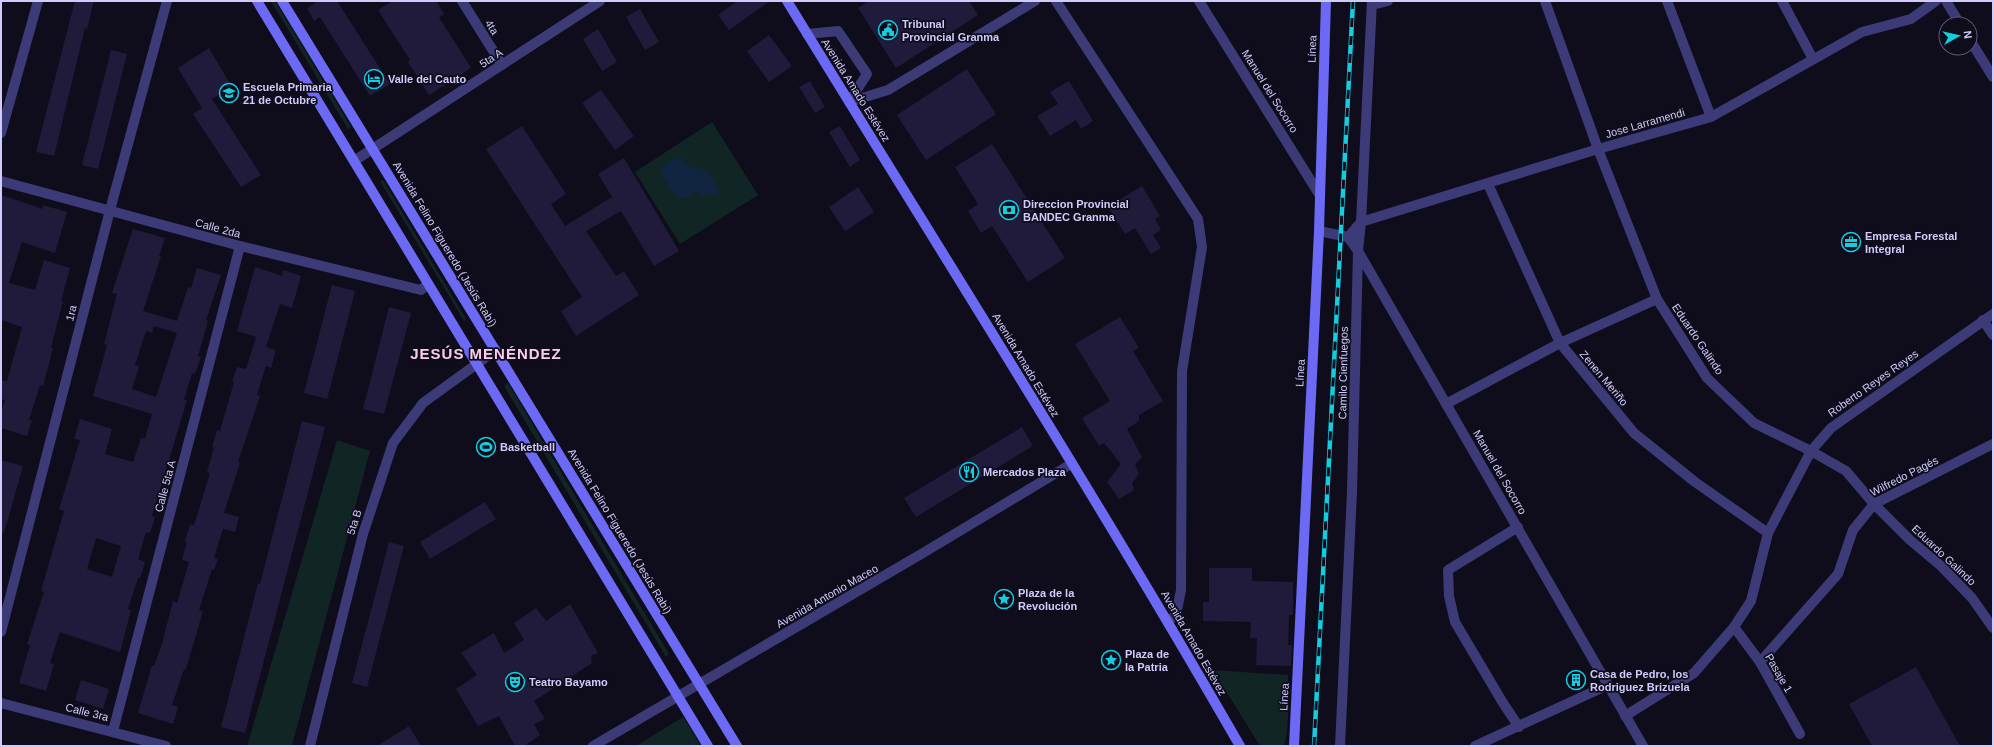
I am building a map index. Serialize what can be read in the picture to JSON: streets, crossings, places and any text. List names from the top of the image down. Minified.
{"streets":{"main road":["Línea","Avenida Amado Estévez","Avenida Felino Figueredo (Jesús Rabí)"],"street":["4ta","5ta A","Manuel del Socorro","Jose Larramendi","Calle 2da","1ra","Eduardo Galindo","Camilo Cienfuegos","Zenen Meriño","Roberto Reyes Reyes","Wilfredo Pagés","Calle 5ta A","5ta B","Avenida Antonio Maceo","Pasaje 1","Calle 3ra"]},"crossings":[["4ta","5ta A"],["Línea","Manuel del Socorro"],["5ta A","Avenida Felino Figueredo (Jesús Rabí)"],["Avenida Amado Estévez","Avenida Antonio Maceo"],["Manuel del Socorro","Camilo Cienfuegos"],["Manuel del Socorro","Roberto Reyes Reyes"],["Jose Larramendi","Eduardo Galindo"],["Jose Larramendi","Camilo Cienfuegos"],["Jose Larramendi","Zenen Meriño"],["Calle 2da","1ra"],["Calle 2da","Calle 5ta A"],["Avenida Felino Figueredo (Jesús Rabí)","5ta B"],["Avenida Felino Figueredo (Jesús Rabí)","Avenida Antonio Maceo"],["Eduardo Galindo","Roberto Reyes Reyes"],["Eduardo Galindo","Wilfredo Pagés"],["Zenen Meriño","Roberto Reyes Reyes"],["Roberto Reyes Reyes","Pasaje 1"],["Wilfredo Pagés","Pasaje 1"],["Calle 5ta A","Calle 3ra"]],"districts":["JESÚS MENÉNDEZ"],"places":{"public building":["Tribunal Provincial Granma"],"hotel":["Valle del Cauto"],"school or university":["Escuela Primaria 21 de Octubre"],"bank":["Direccion Provincial BANDEC Granma"],"office":["Empresa Forestal Integral"],"sports":["Basketball"],"restaurant":["Mercados Plaza"],"place":["Plaza de la Revolución","Plaza de la Patria"],"building":["Casa de Pedro, los Rodriguez Brizuela"],"theatre":["Teatro Bayamo"]},"north":"right"}
